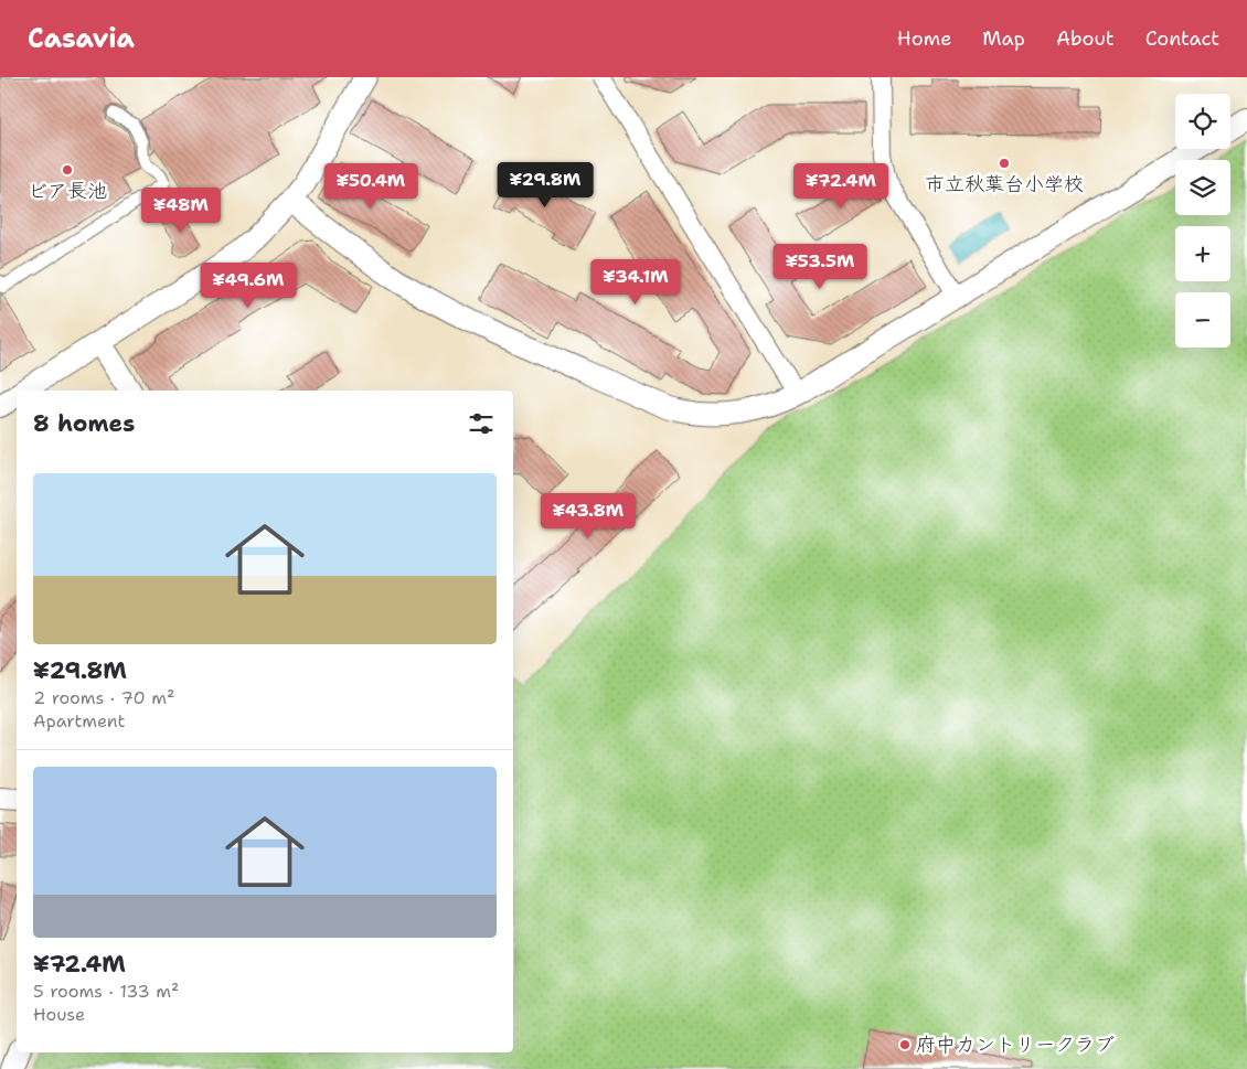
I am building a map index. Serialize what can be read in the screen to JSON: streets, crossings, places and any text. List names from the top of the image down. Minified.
{"places":["市立秋葉台小学校","ビア長池","府中カントリークラブ"],"page":{"header":"Casavia","nav":["Home","Map","About","Contact"],"map_buttons":["+","−"],"price":["¥29.8M","¥50.4M","¥72.4M","¥48M","¥53.5M","¥34.1M","¥49.6M","¥43.8M"],"heading":"8 homes","list":[{"name":"¥29.8M","note":"2 rooms · 70 m² · Apartment"},{"name":"¥72.4M","note":"5 rooms · 133 m² · House"}]}}
